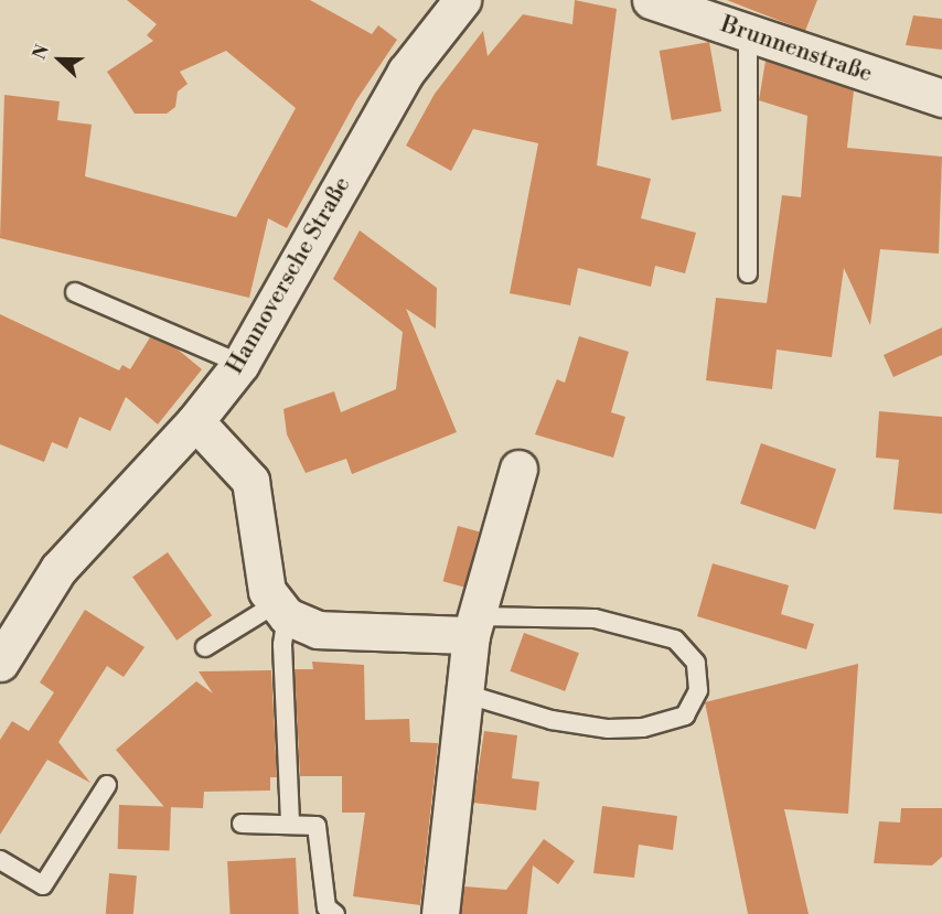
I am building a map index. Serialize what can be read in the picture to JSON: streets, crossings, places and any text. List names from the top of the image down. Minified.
{"streets":{"street":["Brunnenstraße","Hannoversche Straße"]},"north":"left"}
